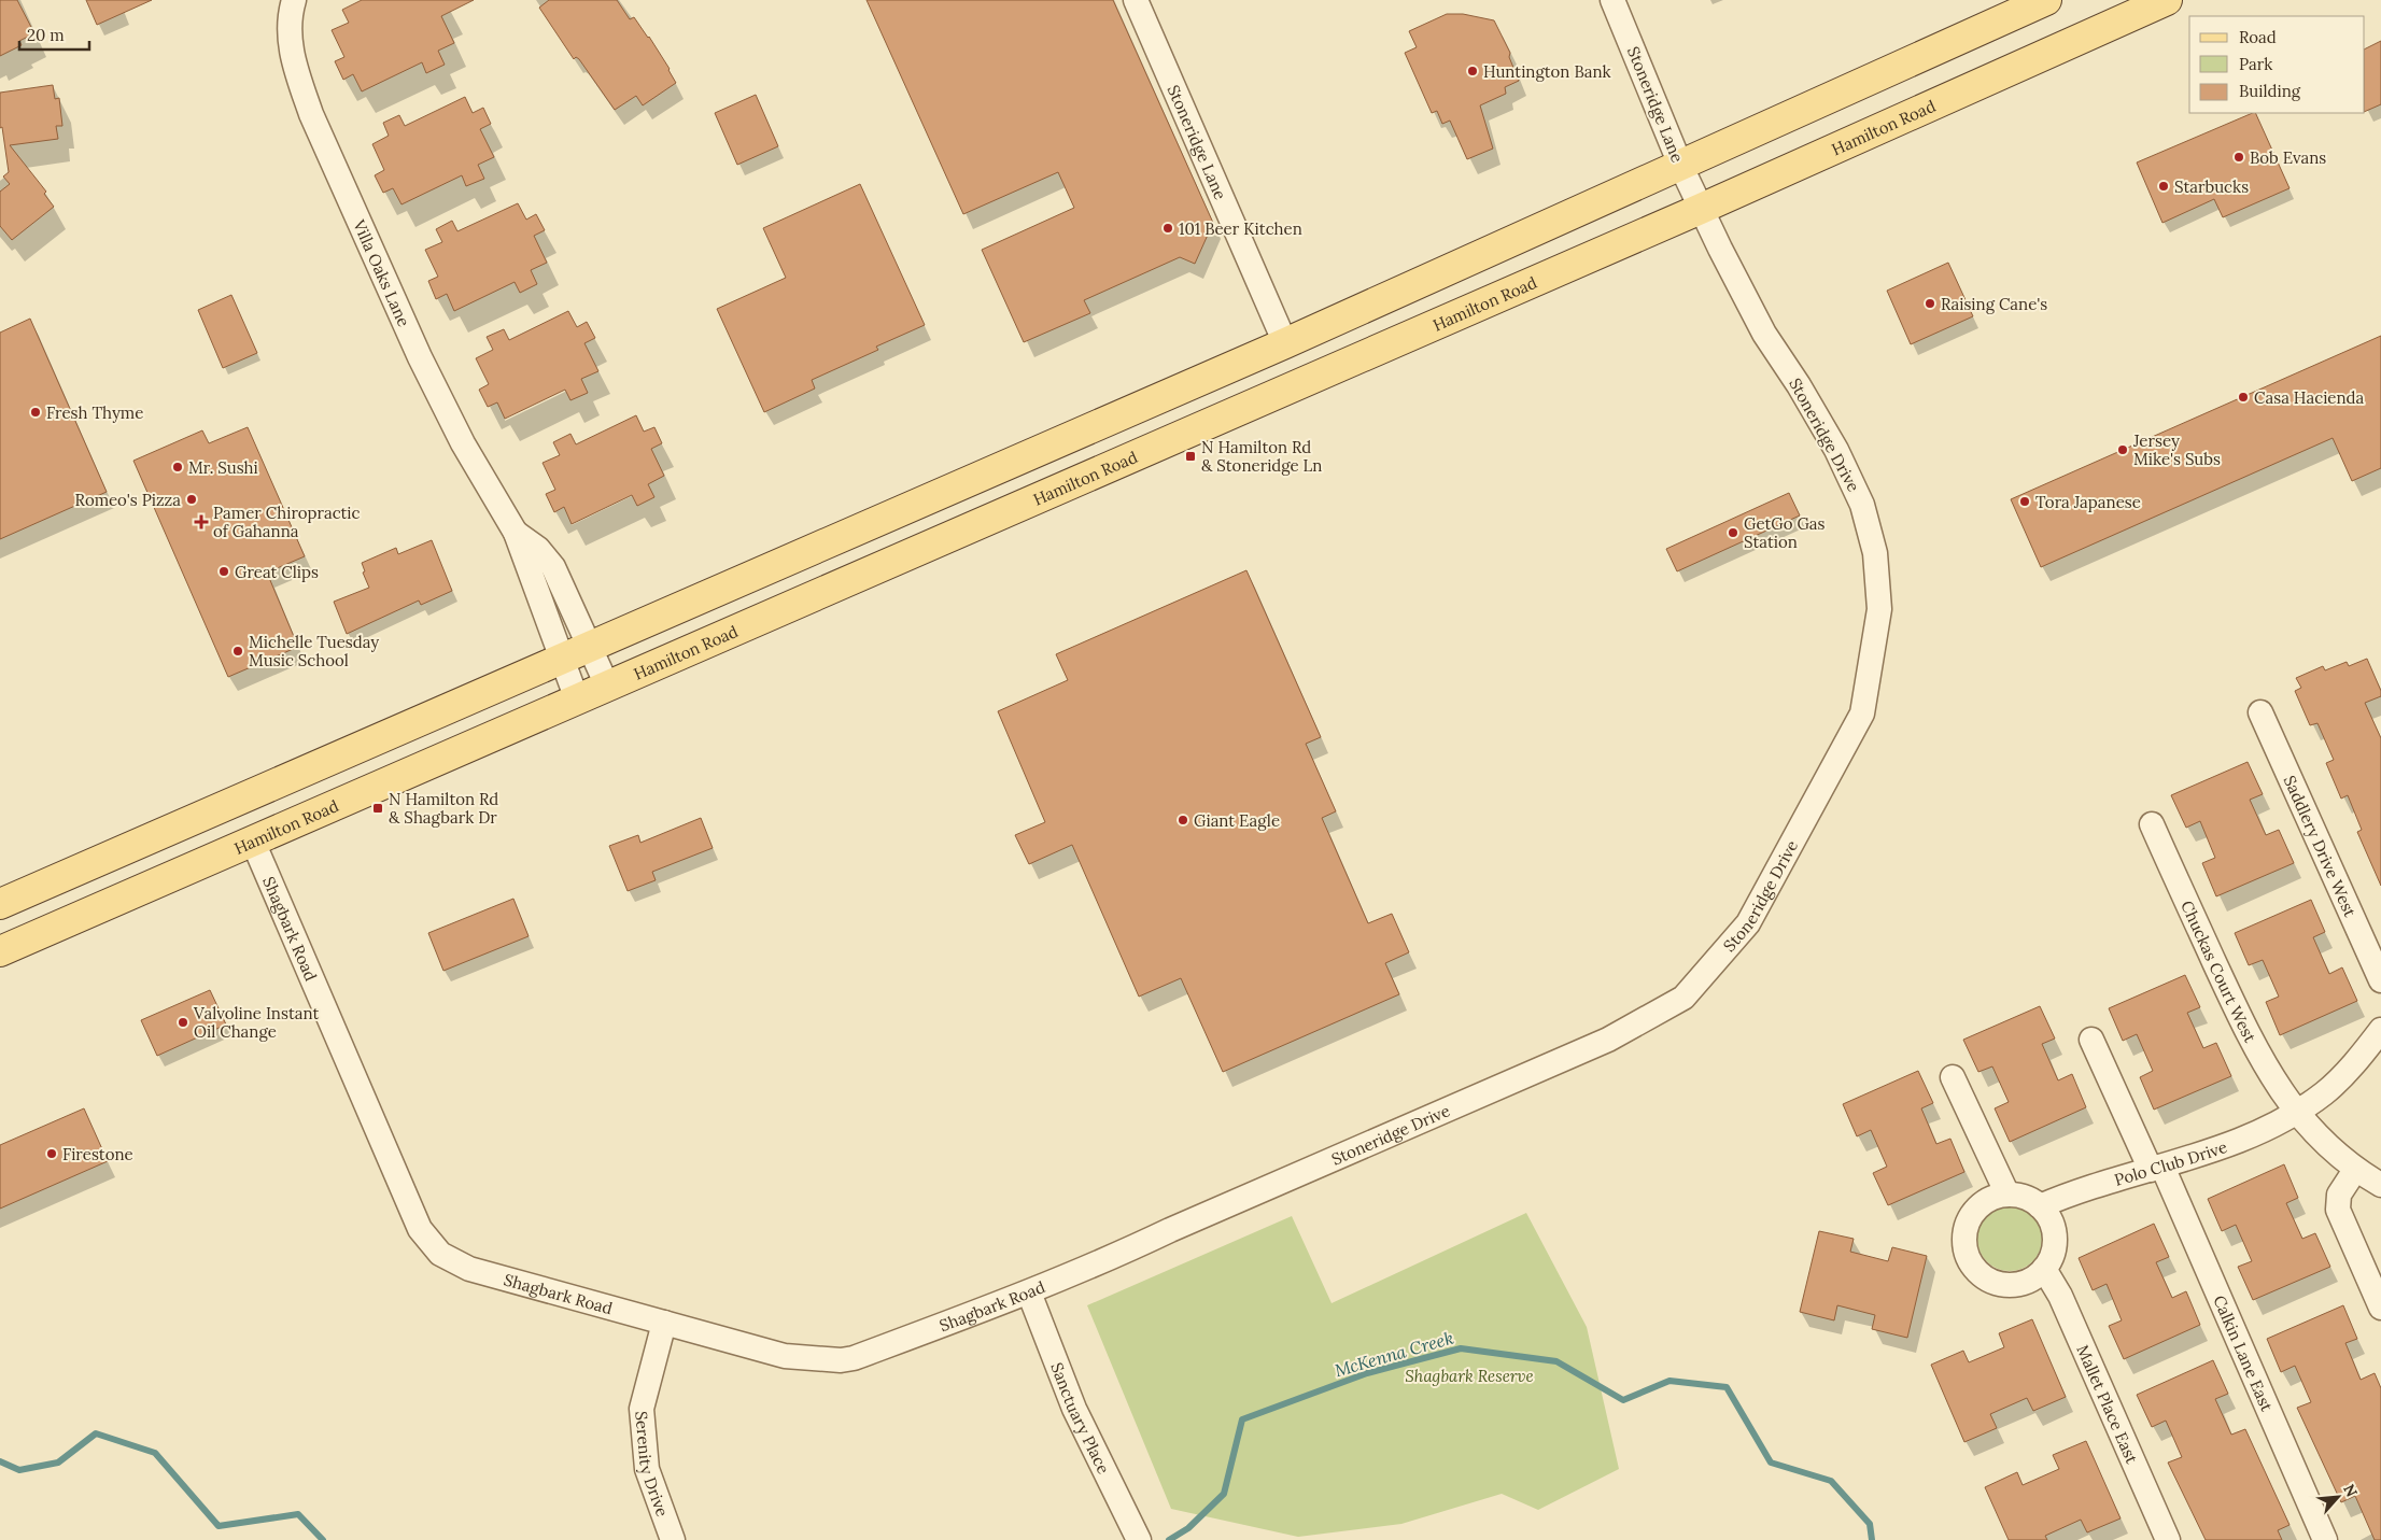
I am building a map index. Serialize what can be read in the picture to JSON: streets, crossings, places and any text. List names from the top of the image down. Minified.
{"streets":{"main road":["Hamilton Road"],"street":["Stoneridge Lane","Villa Oaks Lane","Stoneridge Drive","Saddlery Drive West","Shagbark Road","Chuckas Court West","Polo Club Drive","Calkin Lane East","Mallet Place East","Sanctuary Place","Serenity Drive"]},"crossings":[["Stoneridge Lane","Hamilton Road"],["Stoneridge Lane","Stoneridge Drive"],["Hamilton Road","Villa Oaks Lane"],["Hamilton Road","Stoneridge Drive"],["Hamilton Road","Shagbark Road"],["Stoneridge Drive","Shagbark Road"],["Shagbark Road","Sanctuary Place"],["Shagbark Road","Serenity Drive"],["Chuckas Court West","Polo Club Drive"],["Polo Club Drive","Calkin Lane East"],["Polo Club Drive","Mallet Place East"]],"water":["McKenna Creek"],"parks":["Shagbark Reserve"],"places":{"other":["Huntington Bank","Bob Evans","Starbucks","101 Beer Kitchen","Raising Cane's","Casa Hacienda","Fresh Thyme","Jersey Mike's Subs","Mr. Sushi","Romeo's Pizza","Tora Japanese","GetGo Gas Station","Great Clips","Michelle Tuesday Music School","Giant Eagle","Valvoline Instant Oil Change","Firestone"],"transit":["N Hamilton Rd & Stoneridge Ln","N Hamilton Rd & Shagbark Dr"],"health":["Pamer Chiropractic of Gahanna"]},"legend":["Road","Park","Building"],"scale_bar":"20 m","north":"top right"}
